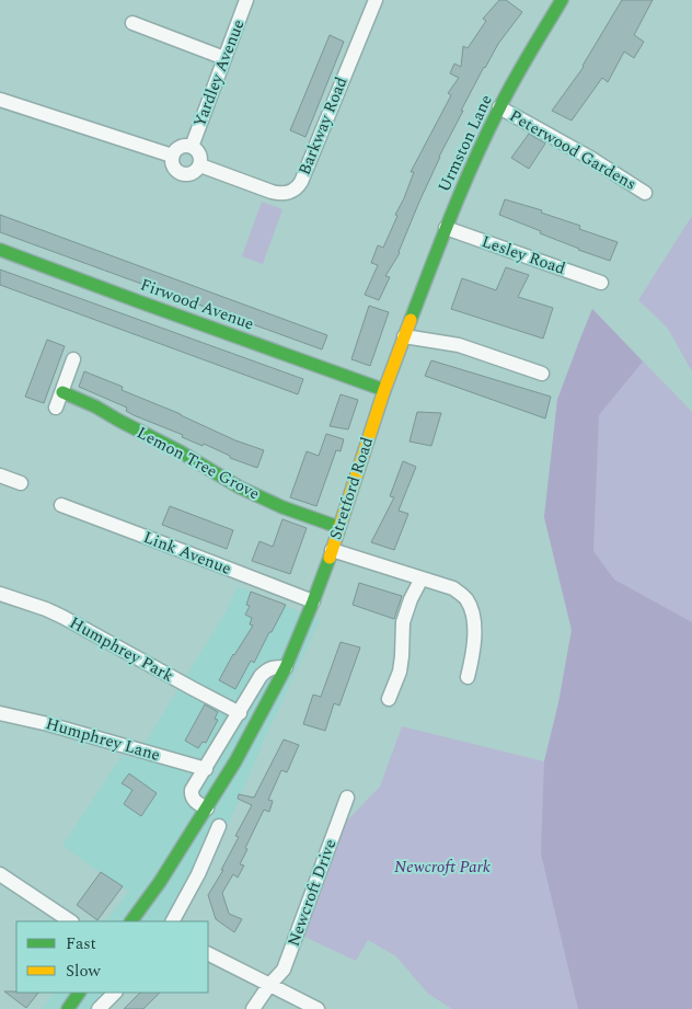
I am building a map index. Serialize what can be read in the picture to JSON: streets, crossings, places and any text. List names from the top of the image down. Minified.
{"streets":{"main road":["Urmston Lane","Firwood Avenue","Lemon Tree Grove","Stretford Road"],"street":["Yardley Avenue","Barkway Road","Peterwood Gardens","Lesley Road","Link Avenue","Humphrey Park","Humphrey Lane","Newcroft Drive"]},"crossings":[["Yardley Avenue","Barkway Road"],["Urmston Lane","Peterwood Gardens"],["Urmston Lane","Lesley Road"],["Urmston Lane","Stretford Road"],["Firwood Avenue","Stretford Road"],["Lemon Tree Grove","Stretford Road"],["Stretford Road","Link Avenue"]],"parks":["Newcroft Park"],"legend":["Fast","Slow"]}
